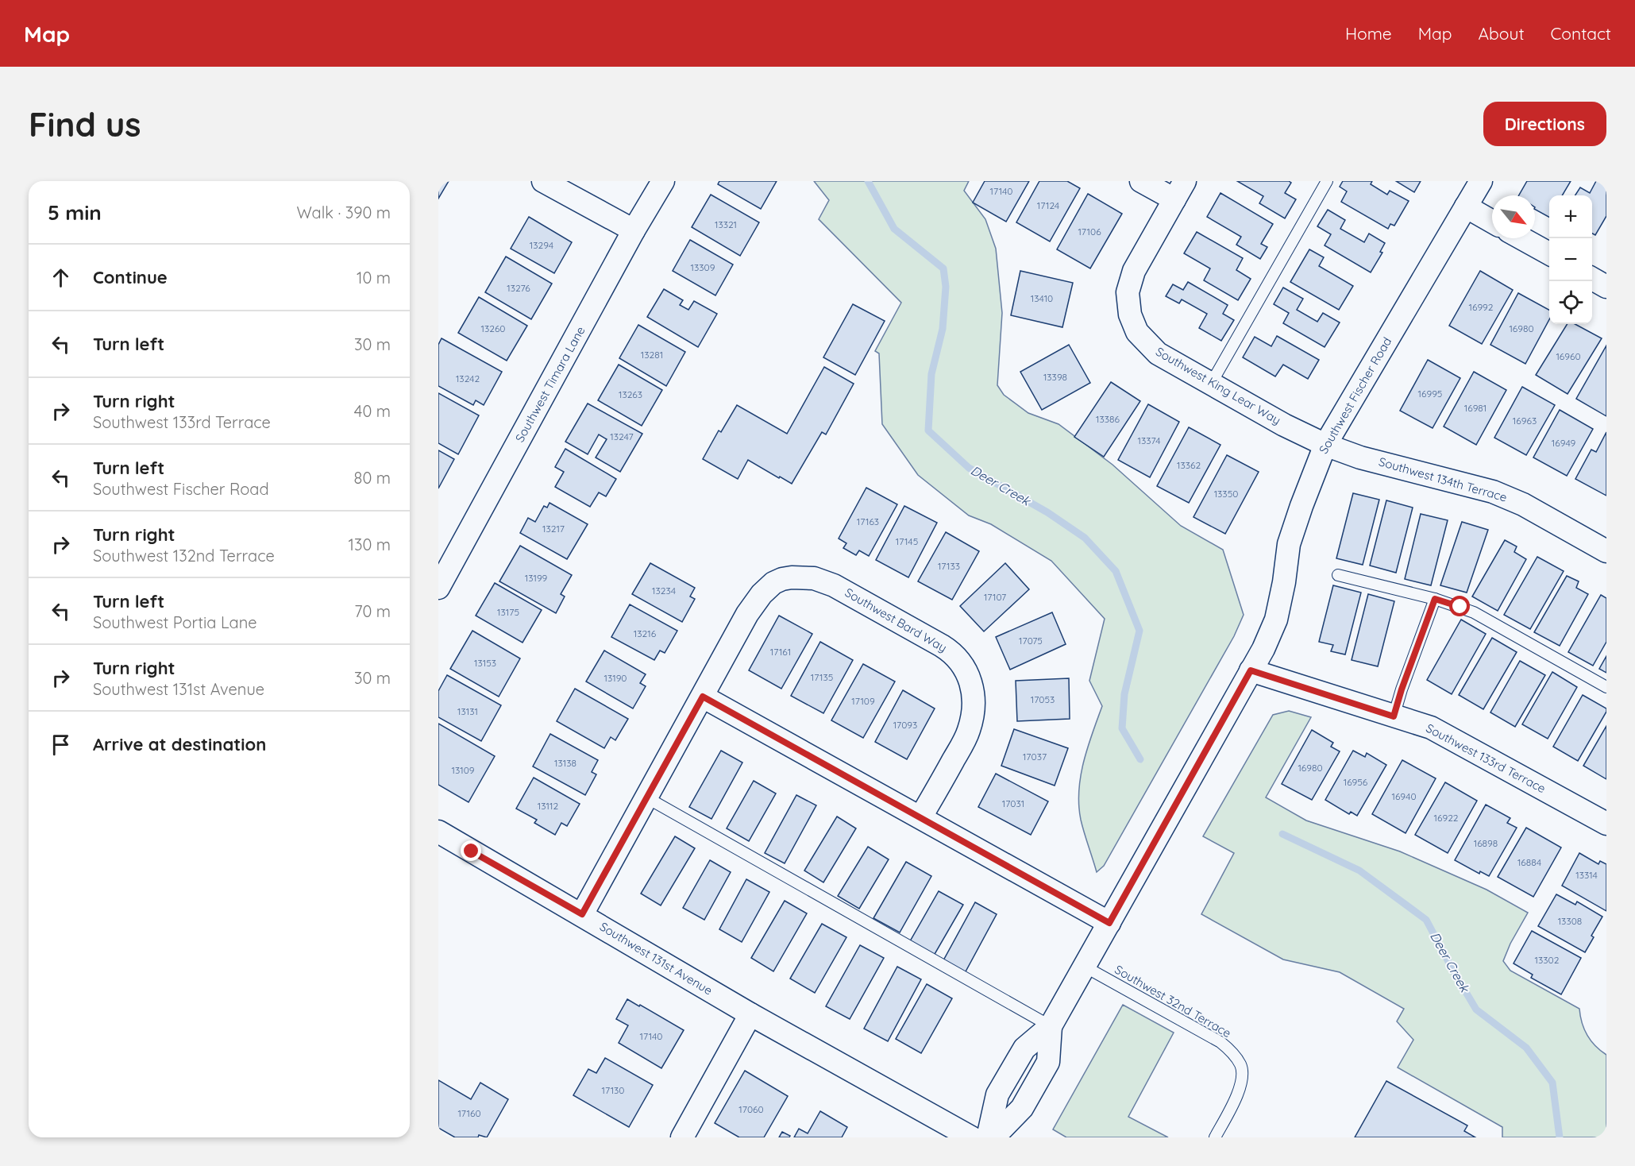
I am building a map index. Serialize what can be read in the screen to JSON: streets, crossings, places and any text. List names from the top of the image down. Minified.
{"streets":{"street":["Southwest Timara Lane","Southwest King Lear Way","Southwest Fischer Road","Southwest 134th Terrace","Southwest Bard Way","Southwest 133rd Terrace","Southwest 131st Avenue"],"lane":["Southwest 32nd Terrace"]},"crossings":[["Southwest King Lear Way","Southwest Fischer Road"],["Southwest King Lear Way","Southwest 134th Terrace"],["Southwest Fischer Road","Southwest 134th Terrace"],["Southwest Fischer Road","Southwest 133rd Terrace"],["Southwest Fischer Road","Southwest 32nd Terrace"]],"water":["Deer Creek"],"house_numbers":["17140","17124","13321","17106","13294","13309","13276","13410","16992","13260","16980","13281","16960","13398","13242","16995","13263","16981","13386","16963","13247","13374","16949","13362","13350","17163","13217","17145","17133","13199","13234","17107","13175","13216","17075","17161","13153","17135","13190","17053","17109","13131","17093","17037","13138","16980","13109","16956","16940","17031","13112","16922","16898","16884","13314","13308","13302","17140","17130","17060","17160"],"north":"bottom right","page":{"header":"Map","nav":["Home","Map","About","Contact"],"buttons":"Directions","title":"Find us","heading":["5 min","Walk · 390 m"],"map_buttons":["+","−"],"list":[["Continue","10 m"],["Turn left","30 m"],["Turn right","Southwest 133rd Terrace","40 m"],["Turn left","Southwest Fischer Road","80 m"],["Turn right","Southwest 132nd Terrace","130 m"],["Turn left","Southwest Portia Lane","70 m"],["Turn right","Southwest 131st Avenue","30 m"],"Arrive at destination"]}}
